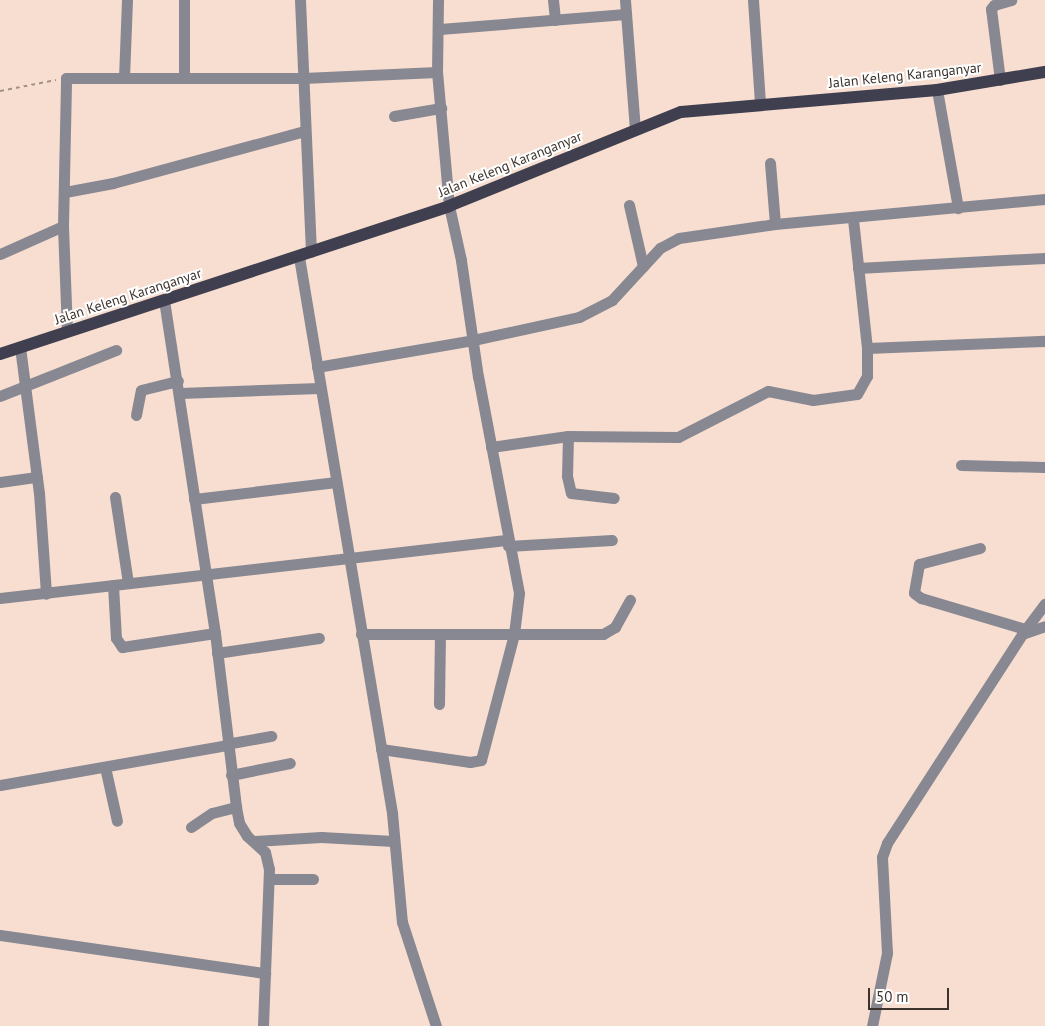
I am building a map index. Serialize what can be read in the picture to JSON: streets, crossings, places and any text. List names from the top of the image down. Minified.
{"streets":{"main road":["Jalan Keleng Karanganyar"]},"scale_bar":"50 m"}
